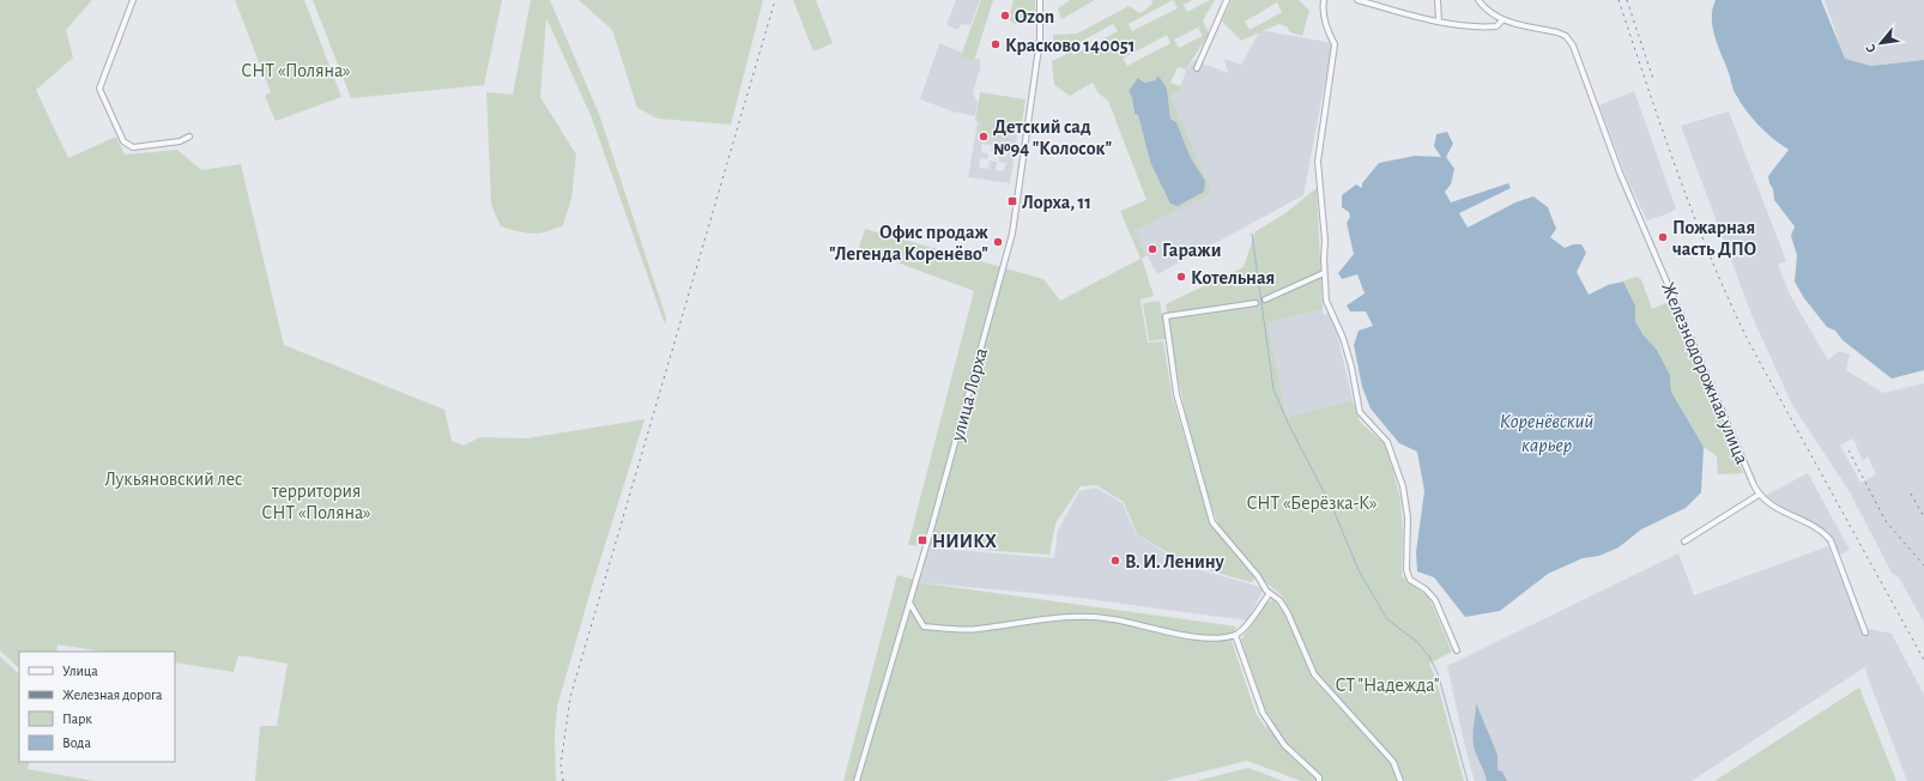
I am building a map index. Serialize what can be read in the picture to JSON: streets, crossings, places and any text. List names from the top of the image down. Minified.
{"streets":{"street":["Железнодорожная улица","улица Лорха"]},"water":["Коренёвский карьер"],"parks":["СНТ «Поляна»","Лукьяновский лес","территория СНТ «Поляна»","СНТ «Берёзка-К»","СТ \"Надежда\""],"places":{"other":["Ozon","Красково 140051","Детский сад №94 \"Колосок\"","Пожарная часть ДПО","Офис продаж \"Легенда Коренёво\"","Гаражи","Котельная","В. И. Ленину"],"transit":["Лорха, 11","НИИКХ"]},"legend":["Улица","Железная дорога","Парк","Вода"],"north":"bottom left"}
